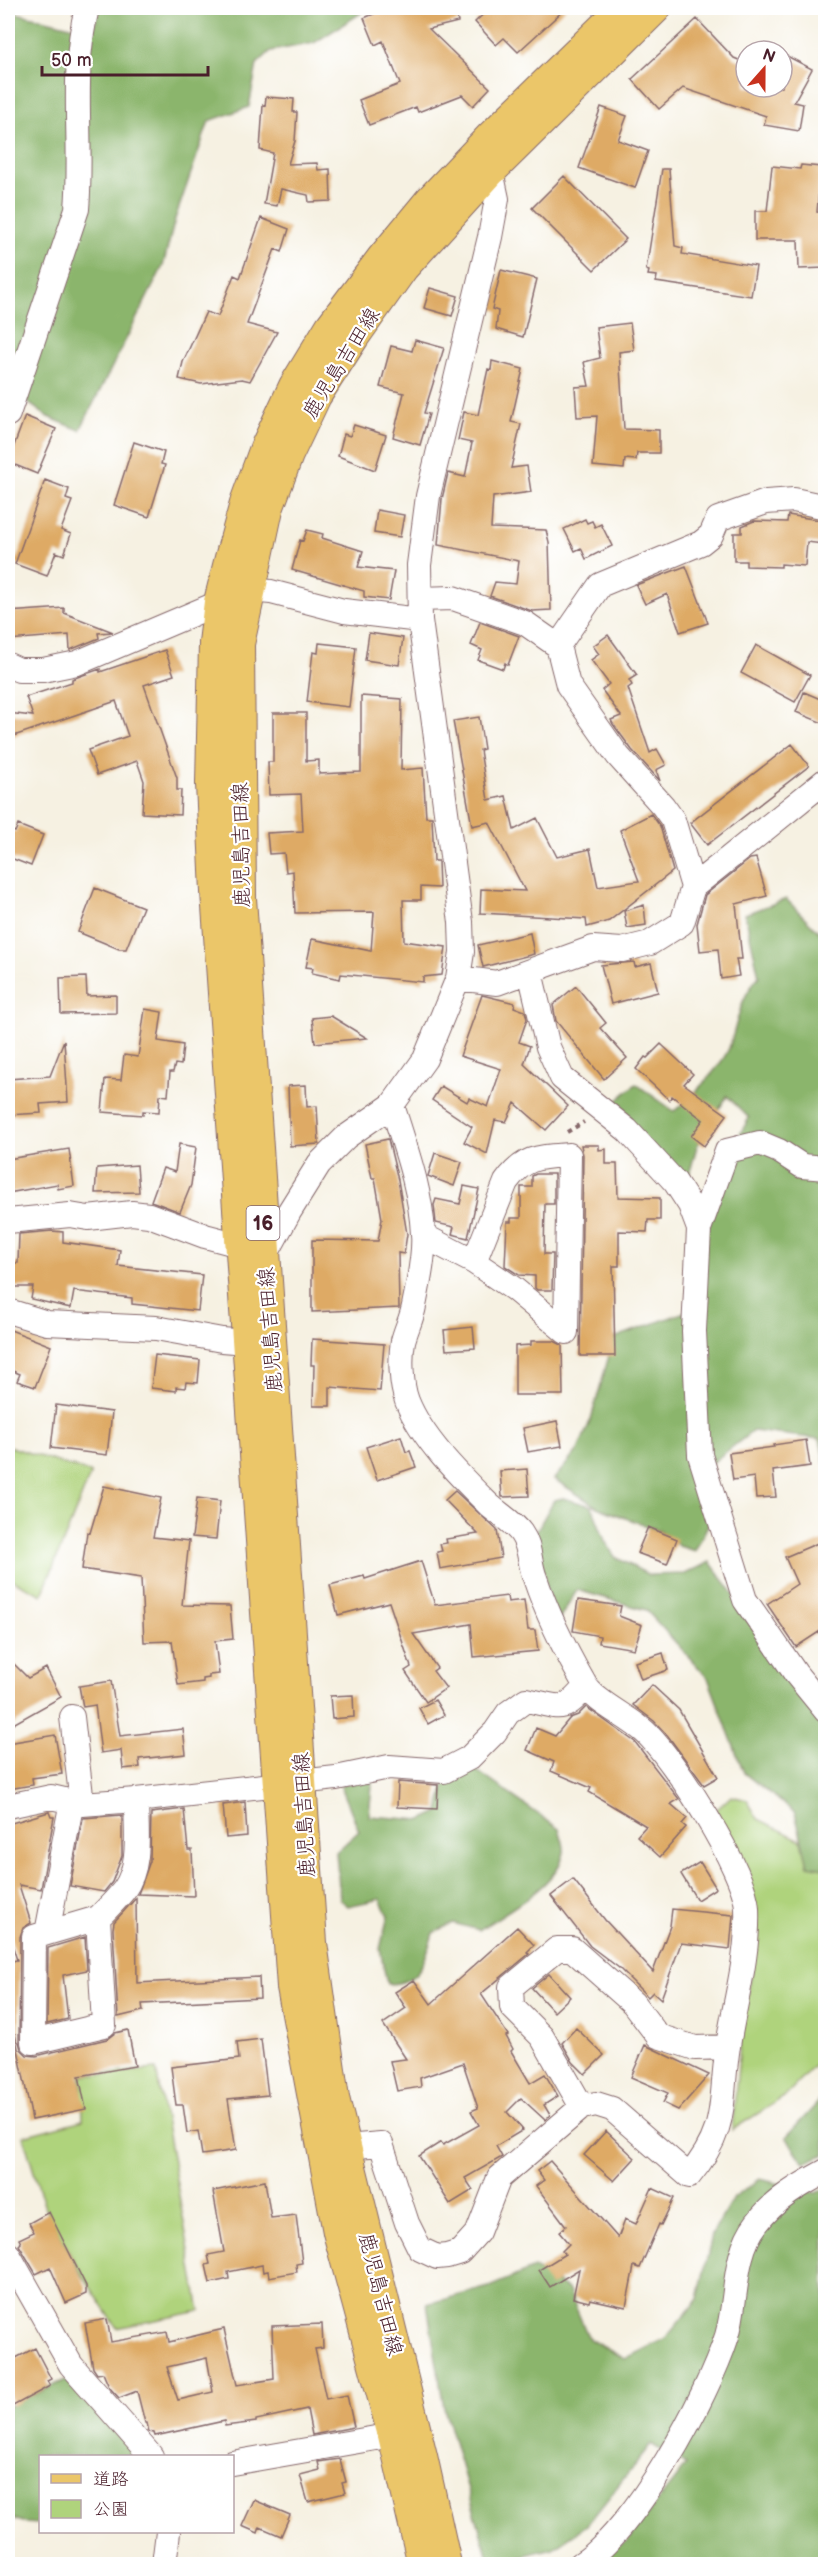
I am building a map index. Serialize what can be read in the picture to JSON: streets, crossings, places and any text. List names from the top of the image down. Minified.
{"streets":{"main road":["鹿児島吉田線","16"]},"legend":["道路","公園"],"scale_bar":"50 m","north":"top"}
